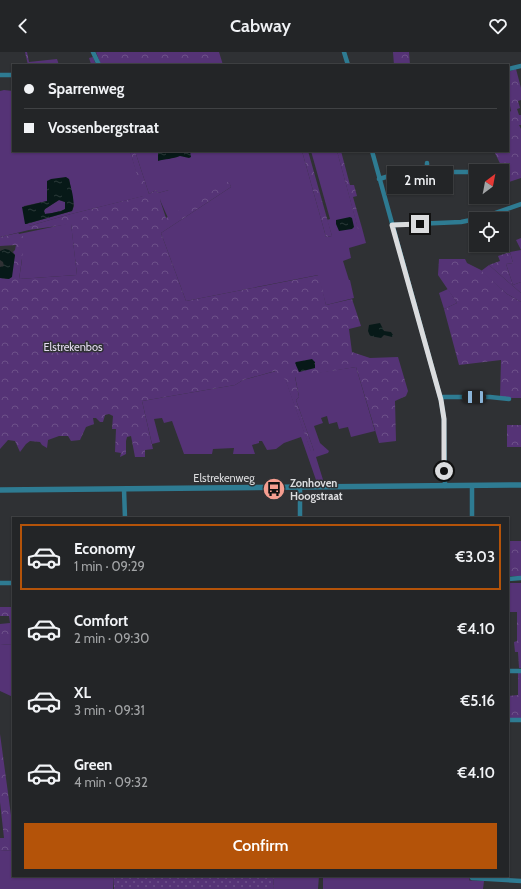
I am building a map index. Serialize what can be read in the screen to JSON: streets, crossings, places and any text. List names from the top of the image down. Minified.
{"streets":{"street":["Elstrekenweg"]},"parks":["Elstrekenbos"],"places":{"bus stop":["Zonhoven Hoogstraat"]},"north":"top right","page":{"header":"Cabway","banner":["Sparrenweg","Vossenbergstraat"],"bubble":"2 min","list":[{"name":"Economy","note":"1 min · 09:29","value":"€3.03"},{"name":"Comfort","note":"2 min · 09:30","value":"€4.10"},{"name":"XL","note":"3 min · 09:31","value":"€5.16"},{"name":"Green","note":"4 min · 09:32","value":"€4.10"}],"buttons":"Confirm"}}
